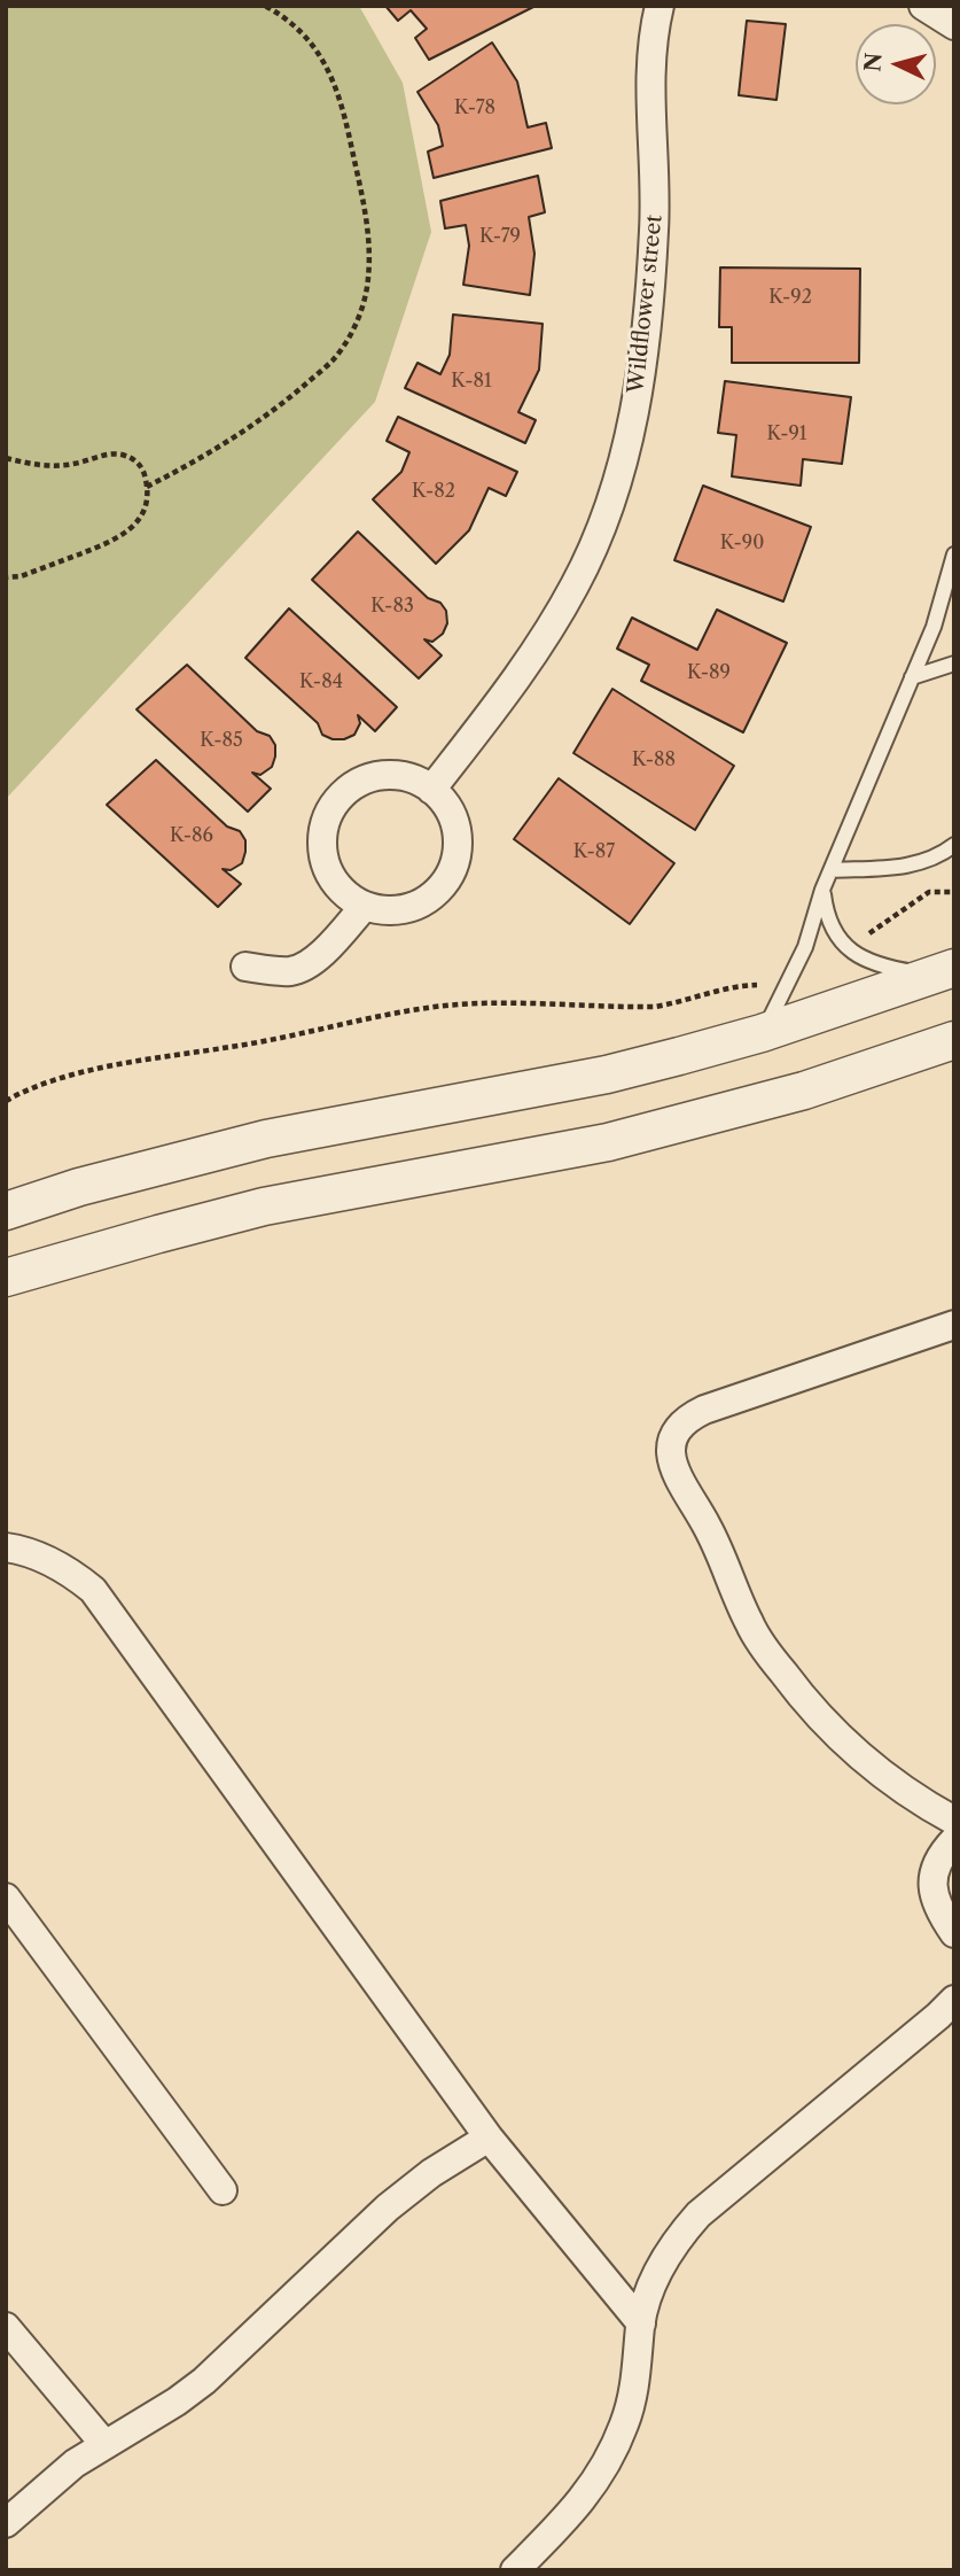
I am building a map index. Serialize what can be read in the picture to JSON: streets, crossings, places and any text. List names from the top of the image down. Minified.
{"streets":{"street":["Wildflower street"]},"house_numbers":["K-78","K-79","K-92","K-81","K-91","K-82","K-90","K-83","K-89","K-84","K-85","K-88","K-86","K-87"],"north":"left"}
